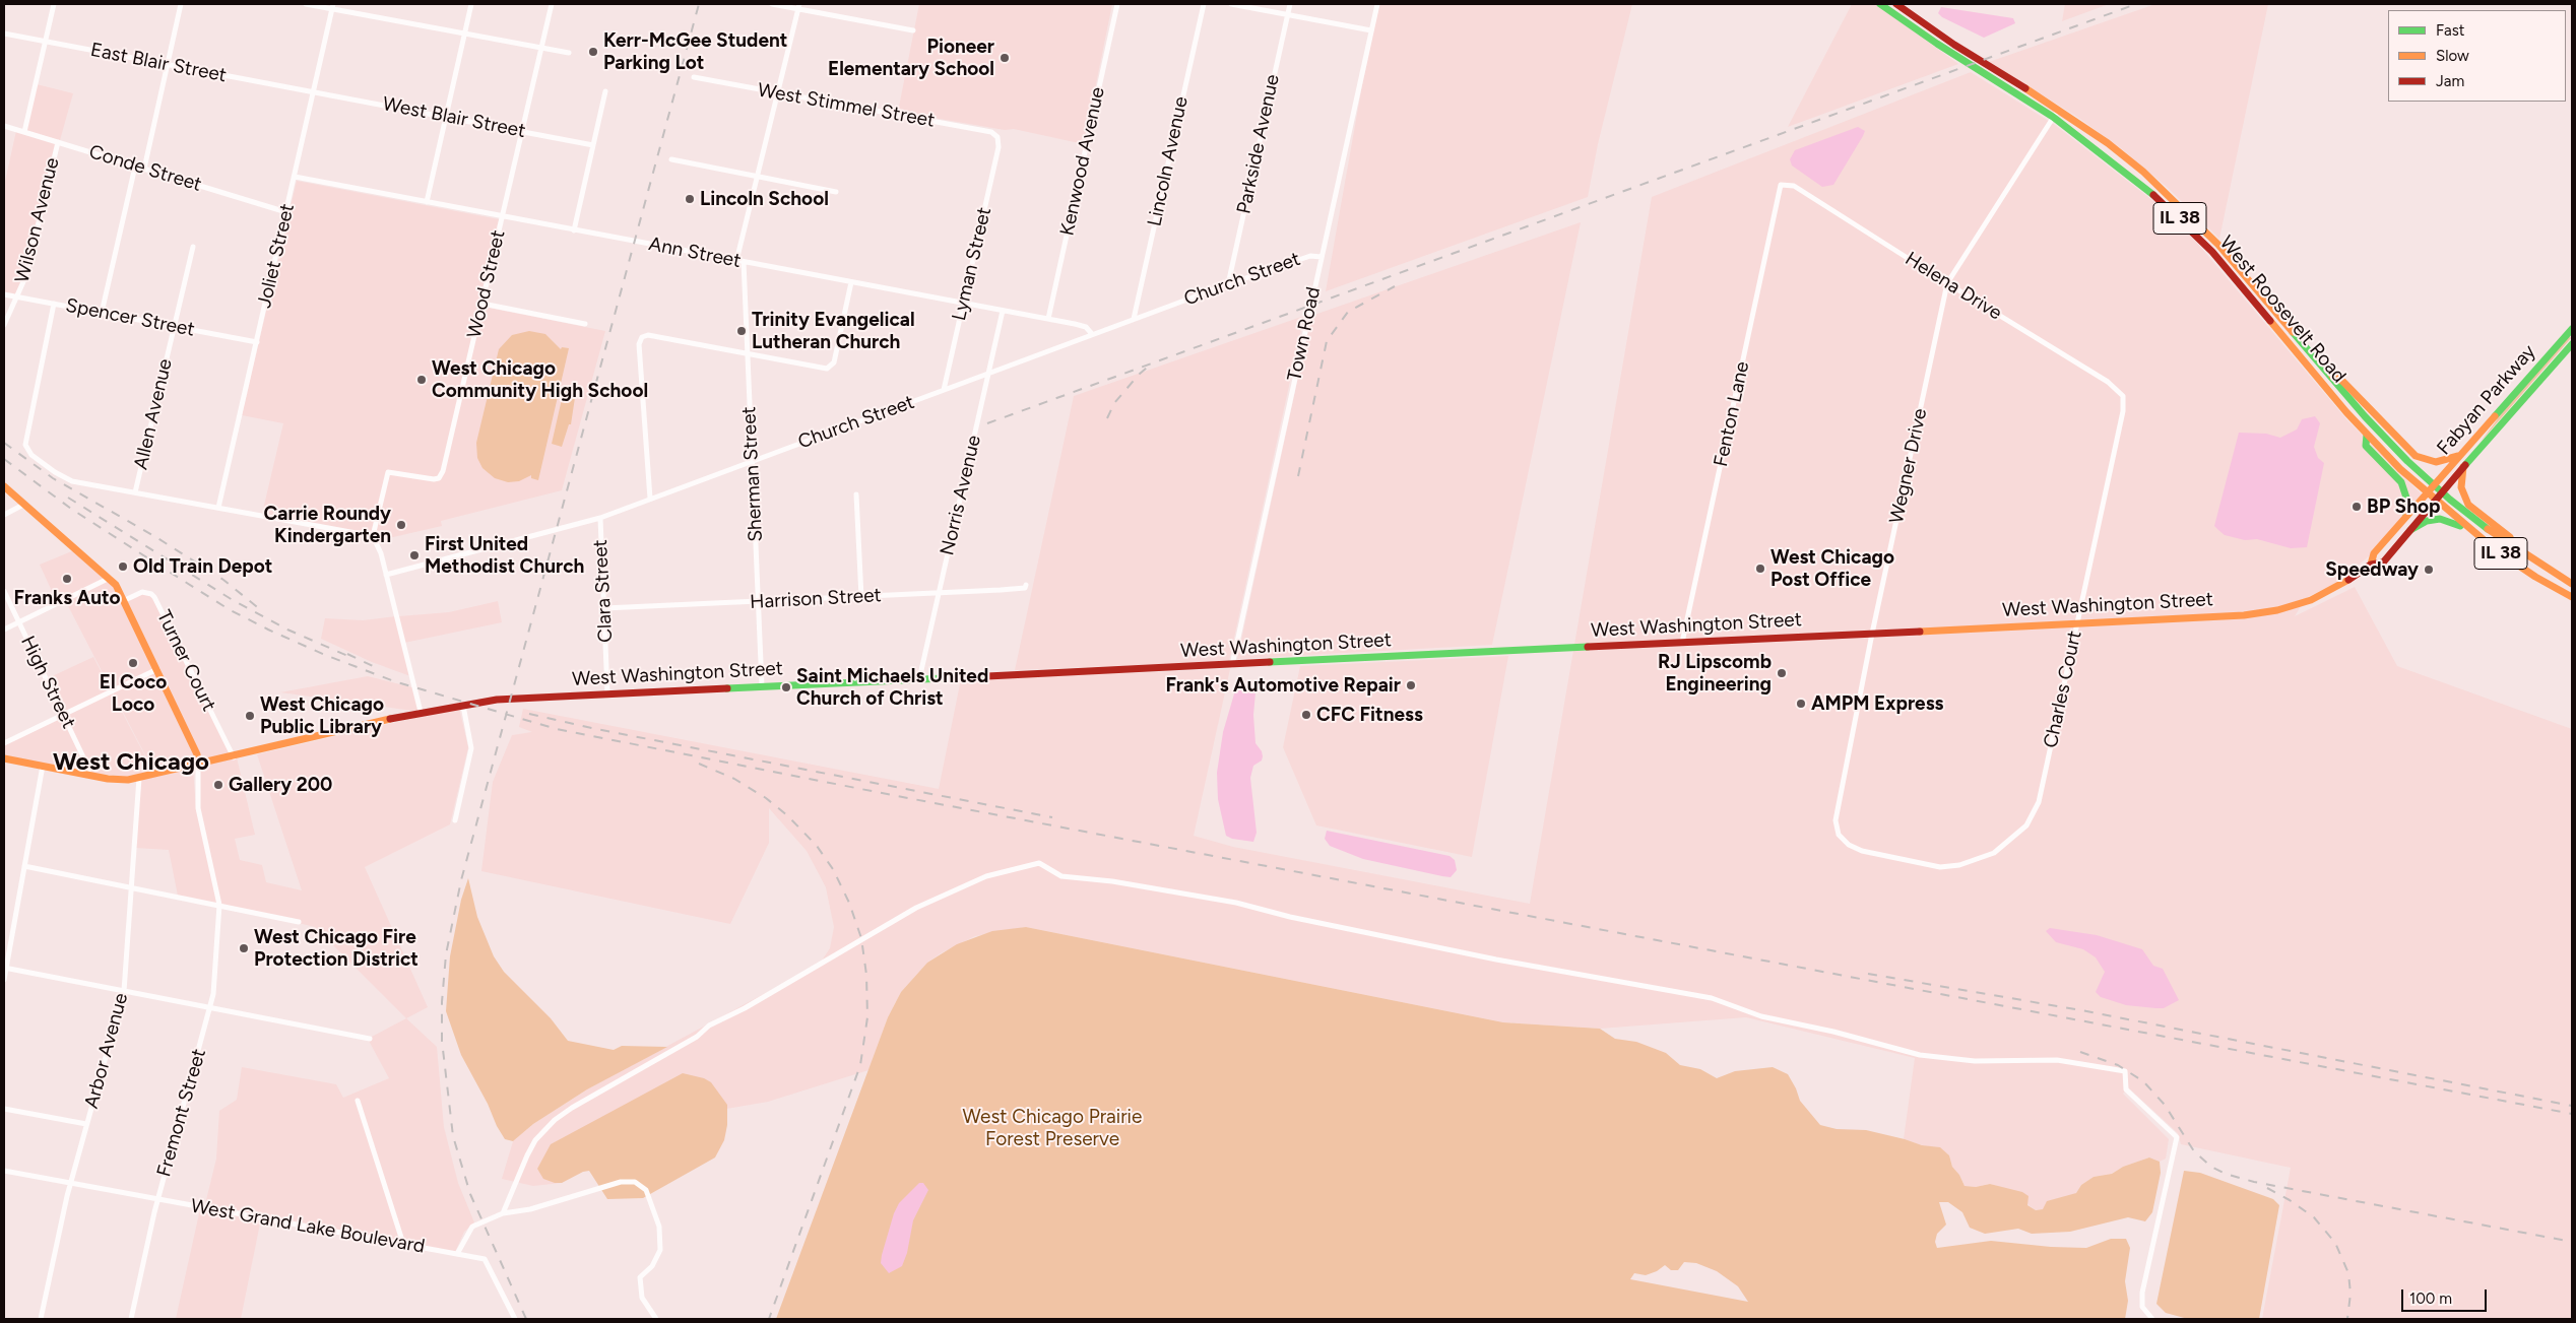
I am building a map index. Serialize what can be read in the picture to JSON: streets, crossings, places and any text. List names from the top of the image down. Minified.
{"streets":{"main road":["IL 38","West Roosevelt Road","Fabyan Parkway","West Washington Street"],"street":["East Blair Street","West Stimmel Street","West Blair Street","Parkside Avenue","Kenwood Avenue","Lincoln Avenue","Conde Street","Wilson Avenue","Ann Street","Joliet Street","Lyman Street","Church Street","Wood Street","Helena Drive","Spencer Street","Town Road","Allen Avenue","Fenton Lane","Wegner Drive","Sherman Street","Norris Avenue","Clara Street","Harrison Street","Turner Court","High Street","Charles Court","Arbor Avenue","Fremont Street","West Grand Lake Boulevard"]},"crossings":[["East Blair Street","West Blair Street"],["East Blair Street","Joliet Street"],["West Stimmel Street","Lyman Street"],["West Blair Street","Joliet Street"],["West Blair Street","Wood Street"],["Parkside Avenue","Church Street"],["Kenwood Avenue","Ann Street"],["Lincoln Avenue","Church Street"],["Conde Street","Wilson Avenue"],["Conde Street","Joliet Street"],["Wilson Avenue","Spencer Street"],["Ann Street","Joliet Street"],["Ann Street","Lyman Street"],["Ann Street","Church Street"],["Ann Street","Wood Street"],["Ann Street","Sherman Street"],["Ann Street","Norris Avenue"],["Joliet Street","Spencer Street"],["Lyman Street","Church Street"],["Church Street","Town Road"],["Church Street","Sherman Street"],["Church Street","Norris Avenue"],["Church Street","Clara Street"],["Helena Drive","Fenton Lane"],["Helena Drive","Wegner Drive"],["Helena Drive","Charles Court"],["West Roosevelt Road","Fabyan Parkway"],["West Roosevelt Road","Wegner Drive"],["West Roosevelt Road","West Washington Street"],["Spencer Street","Allen Avenue"],["Town Road","West Washington Street"],["Fabyan Parkway","West Washington Street"],["Fenton Lane","West Washington Street"],["Wegner Drive","West Washington Street"],["Wegner Drive","Charles Court"],["Sherman Street","Harrison Street"],["Sherman Street","West Washington Street"],["Norris Avenue","Harrison Street"],["Norris Avenue","West Washington Street"],["Clara Street","Harrison Street"],["Clara Street","West Washington Street"],["West Washington Street","Turner Court"],["West Washington Street","High Street"],["West Washington Street","Charles Court"],["West Washington Street","Arbor Avenue"],["West Washington Street","Fremont Street"],["Arbor Avenue","West Grand Lake Boulevard"],["Fremont Street","West Grand Lake Boulevard"]],"districts":["West Chicago"],"parks":["West Chicago Prairie Forest Preserve"],"places":["Kerr-McGee Student Parking Lot","Pioneer Elementary School","Lincoln School","Trinity Evangelical Lutheran Church","West Chicago Community High School","BP Shop","Carrie Roundy Kindergarten","First United Methodist Church","Old Train Depot","West Chicago Post Office","Speedway","Franks Auto","El Coco Loco","RJ Lipscomb Engineering","Frank's Automotive Repair","Saint Michaels United Church of Christ","AMPM Express","CFC Fitness","West Chicago Public Library","Gallery 200","West Chicago Fire Protection District"],"legend":["Fast","Slow","Jam"],"scale_bar":"100 m"}
